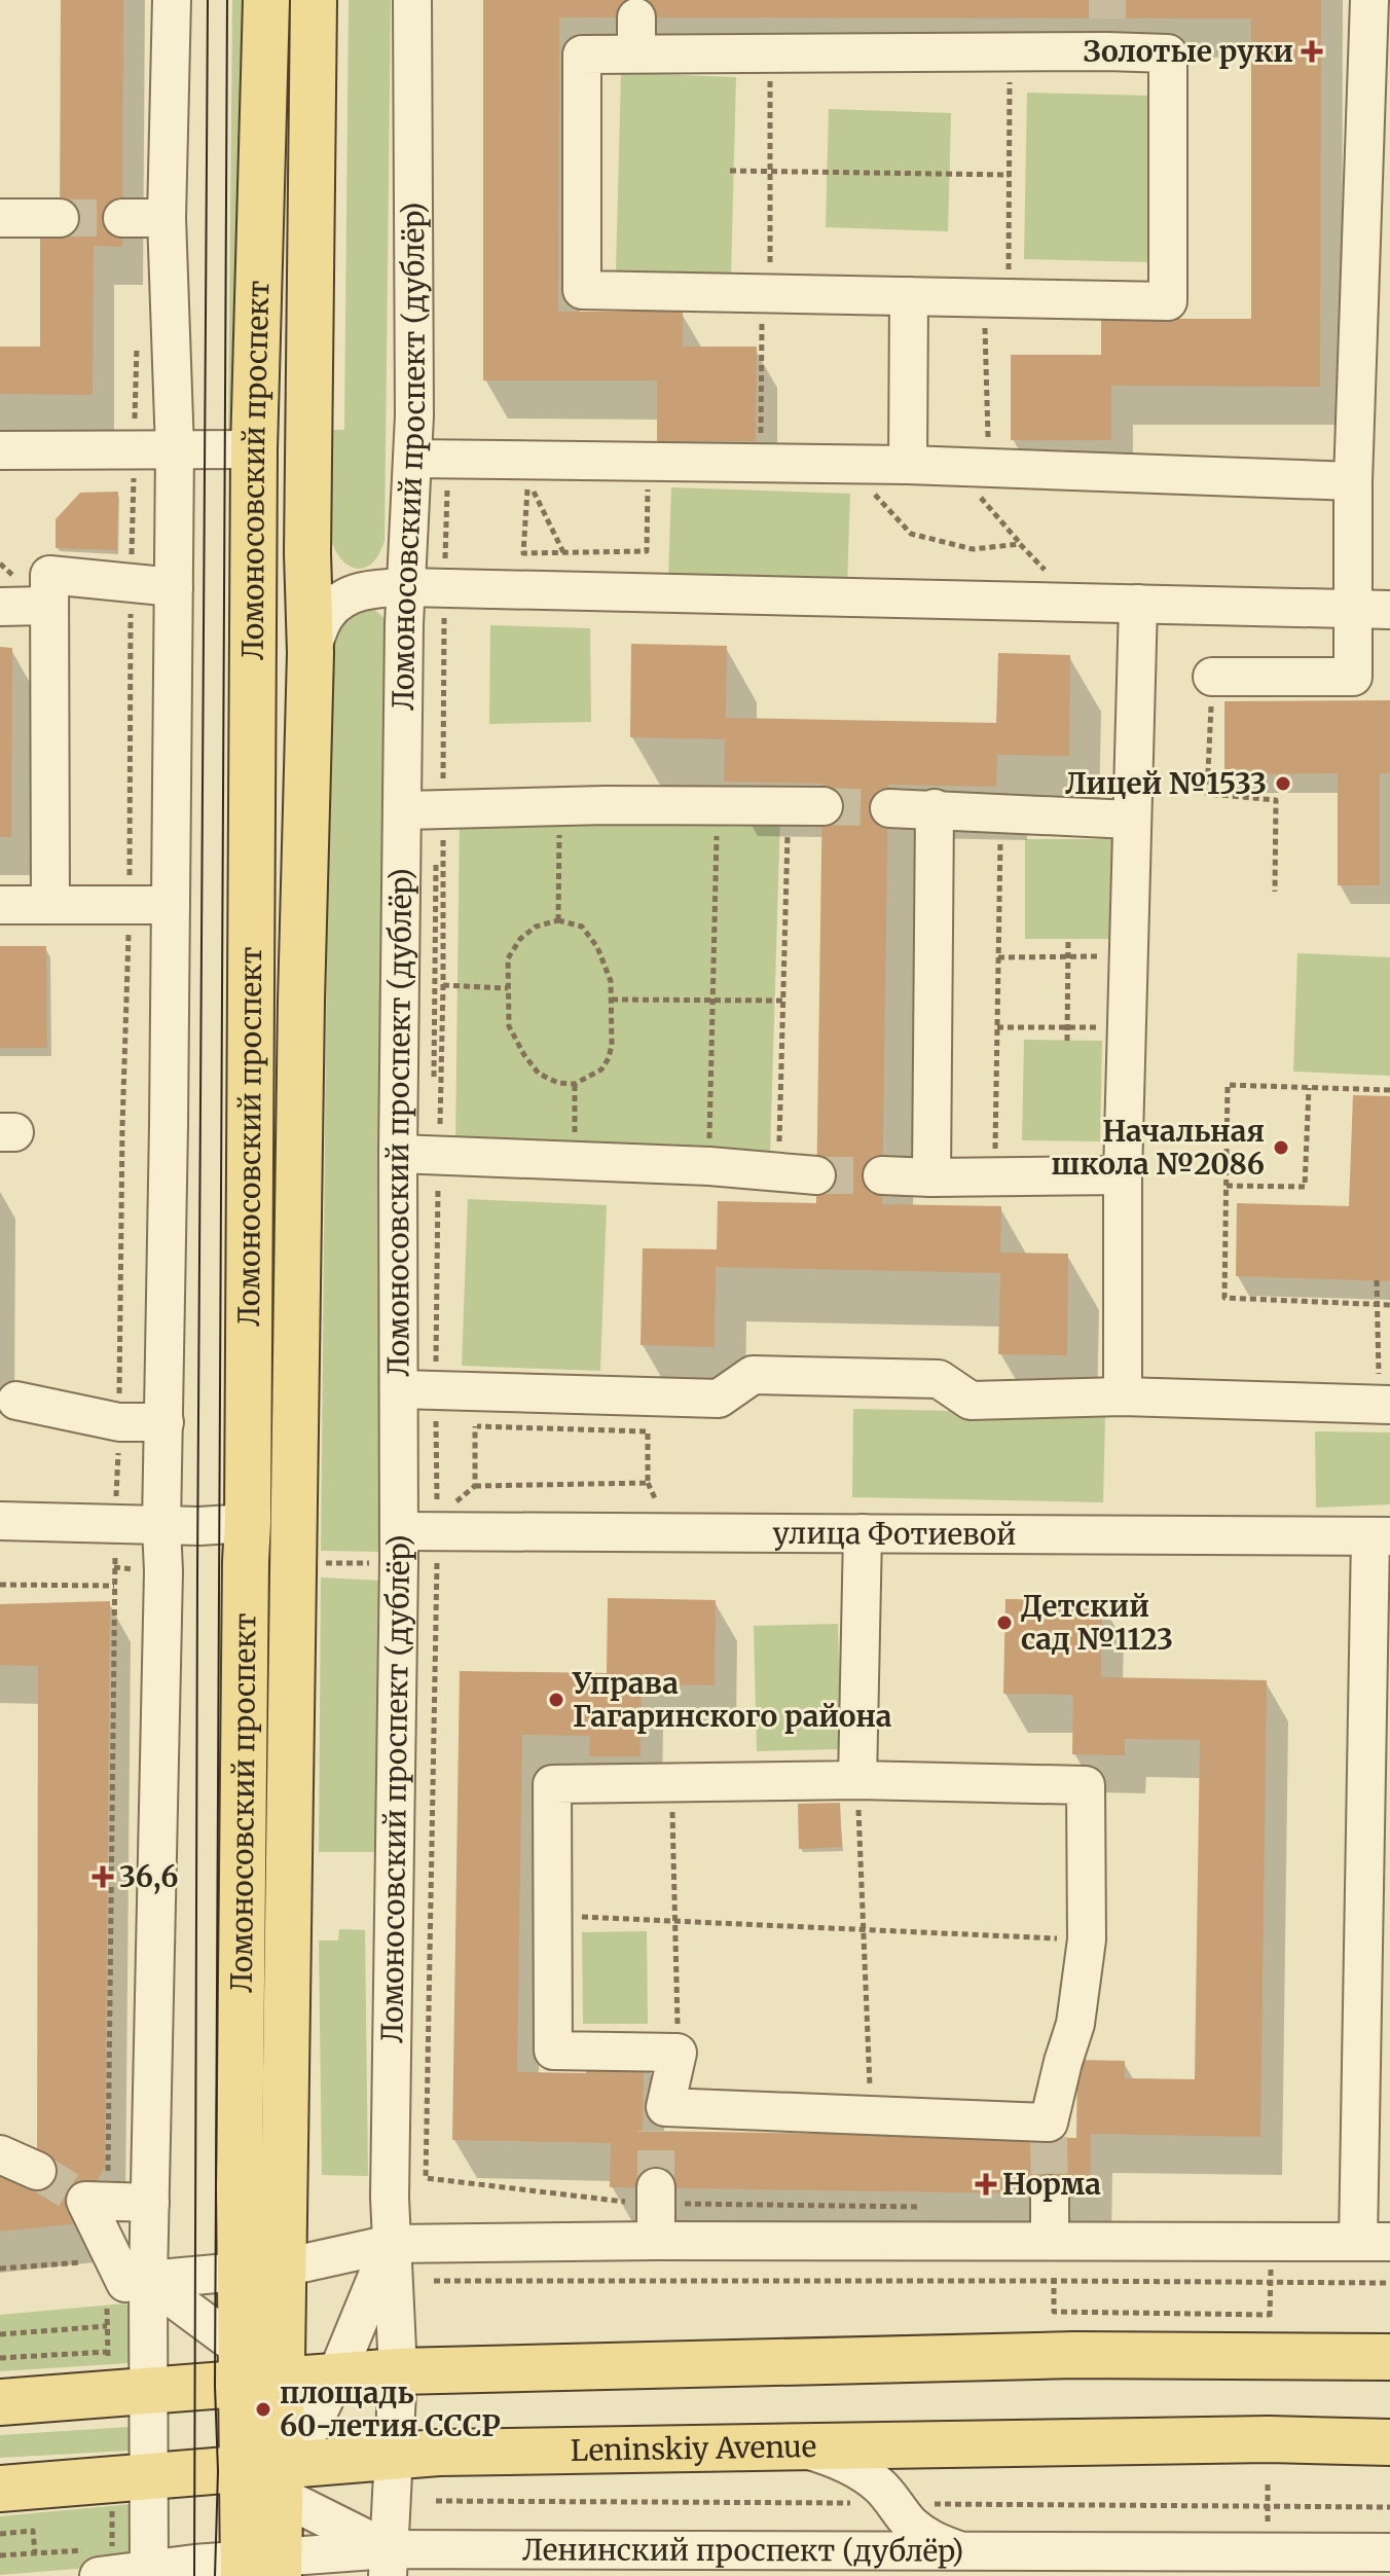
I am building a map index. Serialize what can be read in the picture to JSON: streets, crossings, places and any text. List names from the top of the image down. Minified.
{"streets":{"main road":["Ломоносовский проспект","Leninskiy Avenue"],"street":["Ломоносовский проспект (дублёр)","улица Фотиевой","Ленинский проспект (дублёр)"]},"crossings":[["Ломоносовский проспект (дублёр)","улица Фотиевой"]],"places":{"health":["Золотые руки","36,6","Норма"],"other":["Лицей №1533","Начальная школа №2086","Детский сад №1123","Управа Гагаринского района","площадь 60-летия СССР"]}}
